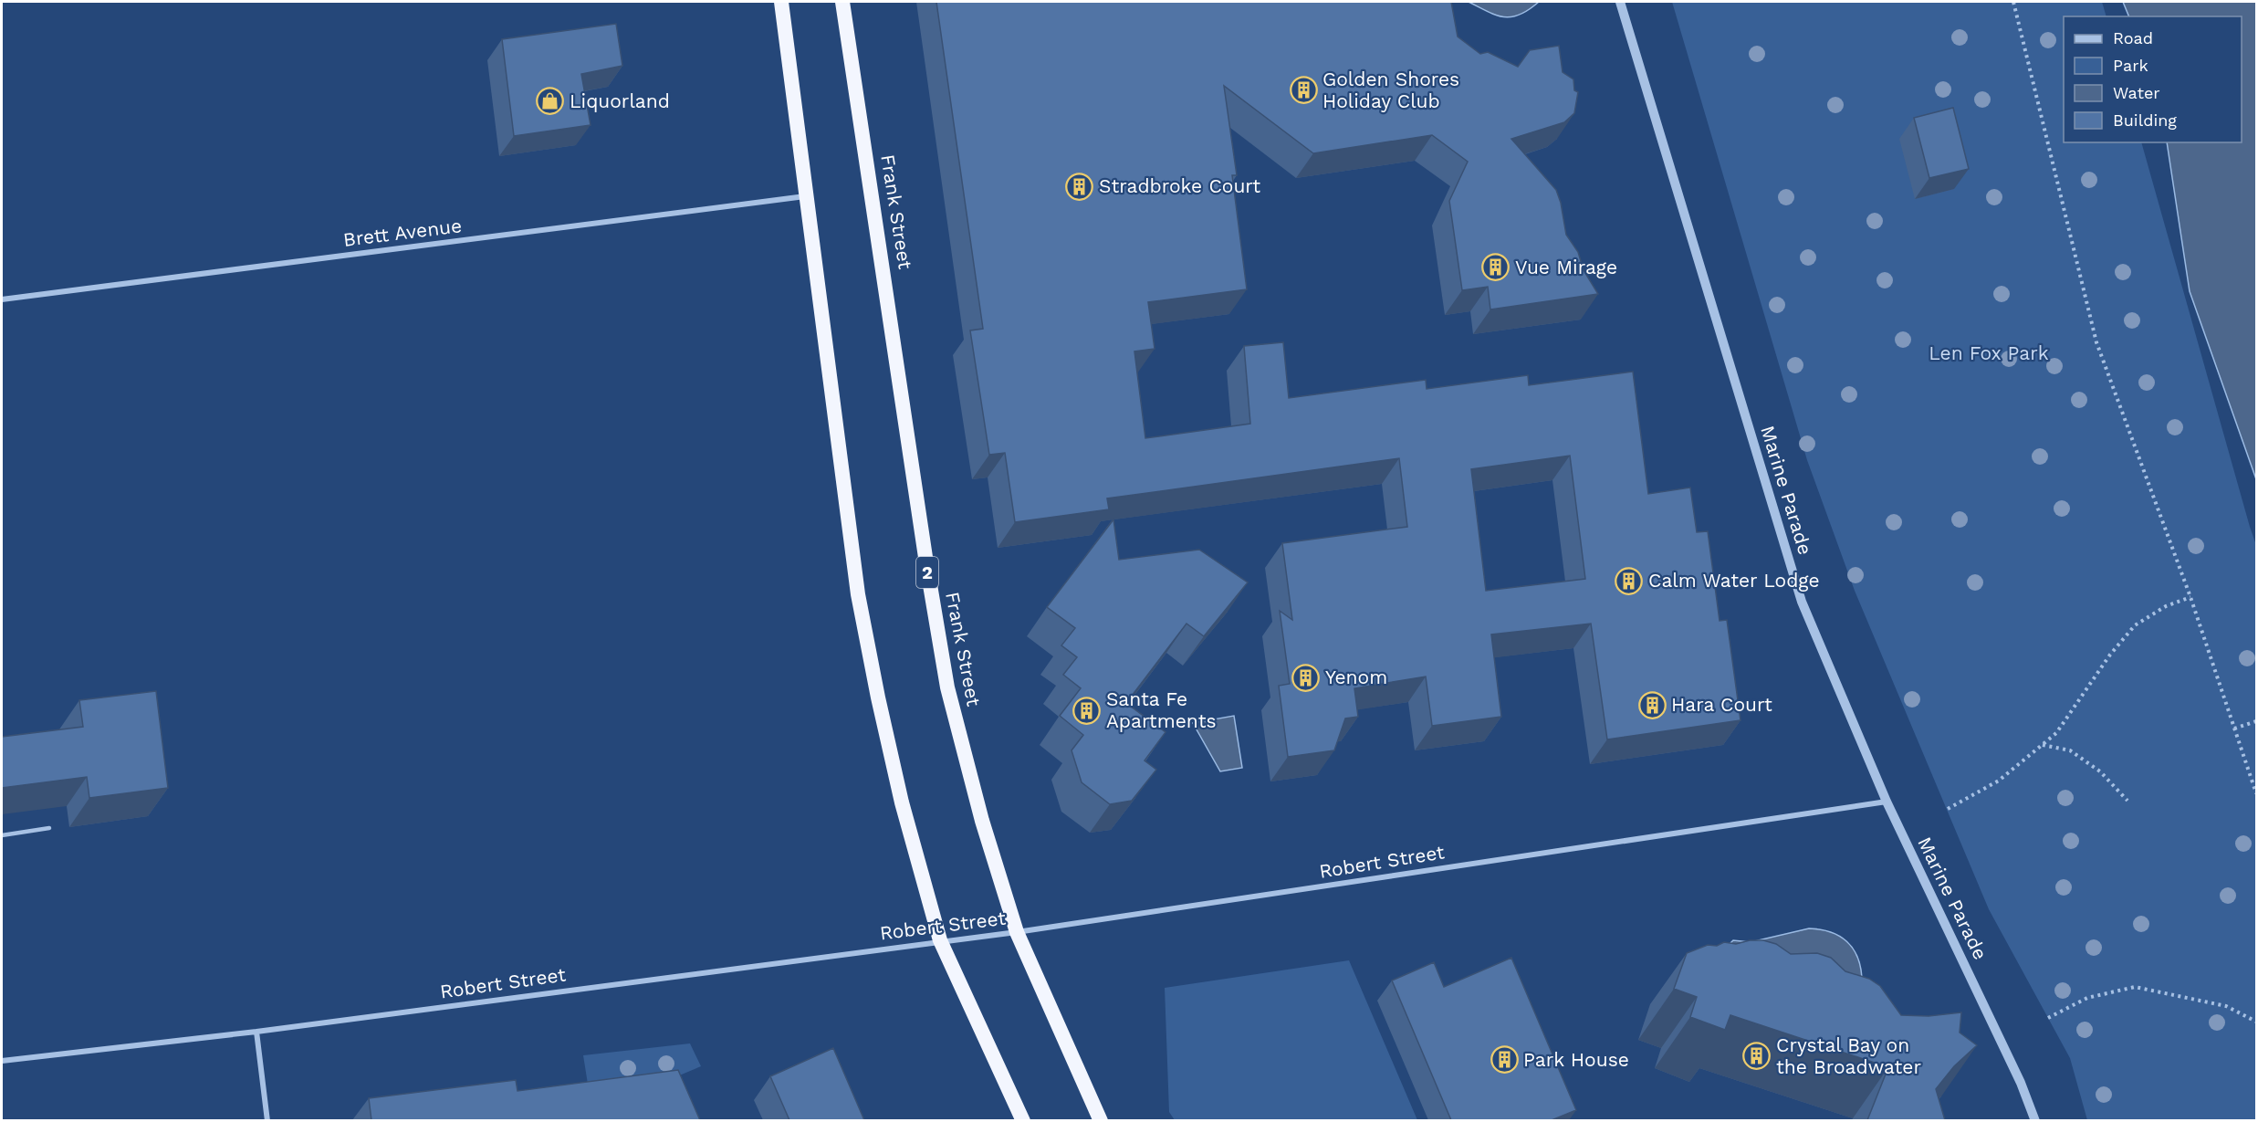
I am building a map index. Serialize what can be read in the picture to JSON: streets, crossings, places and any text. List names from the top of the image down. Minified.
{"streets":{"highway":["Frank Street","2"],"street":["Brett Avenue","Marine Parade","Robert Street"]},"crossings":[["Frank Street","Robert Street"],["Marine Parade","Robert Street"]],"parks":["Len Fox Park"],"places":{"building":["Golden Shores Holiday Club","Stradbroke Court","Vue Mirage","Calm Water Lodge","Yenom","Hara Court","Santa Fe Apartments","Crystal Bay on the Broadwater","Park House"],"shop":["Liquorland"]},"legend":["Road","Park","Water","Building"]}
